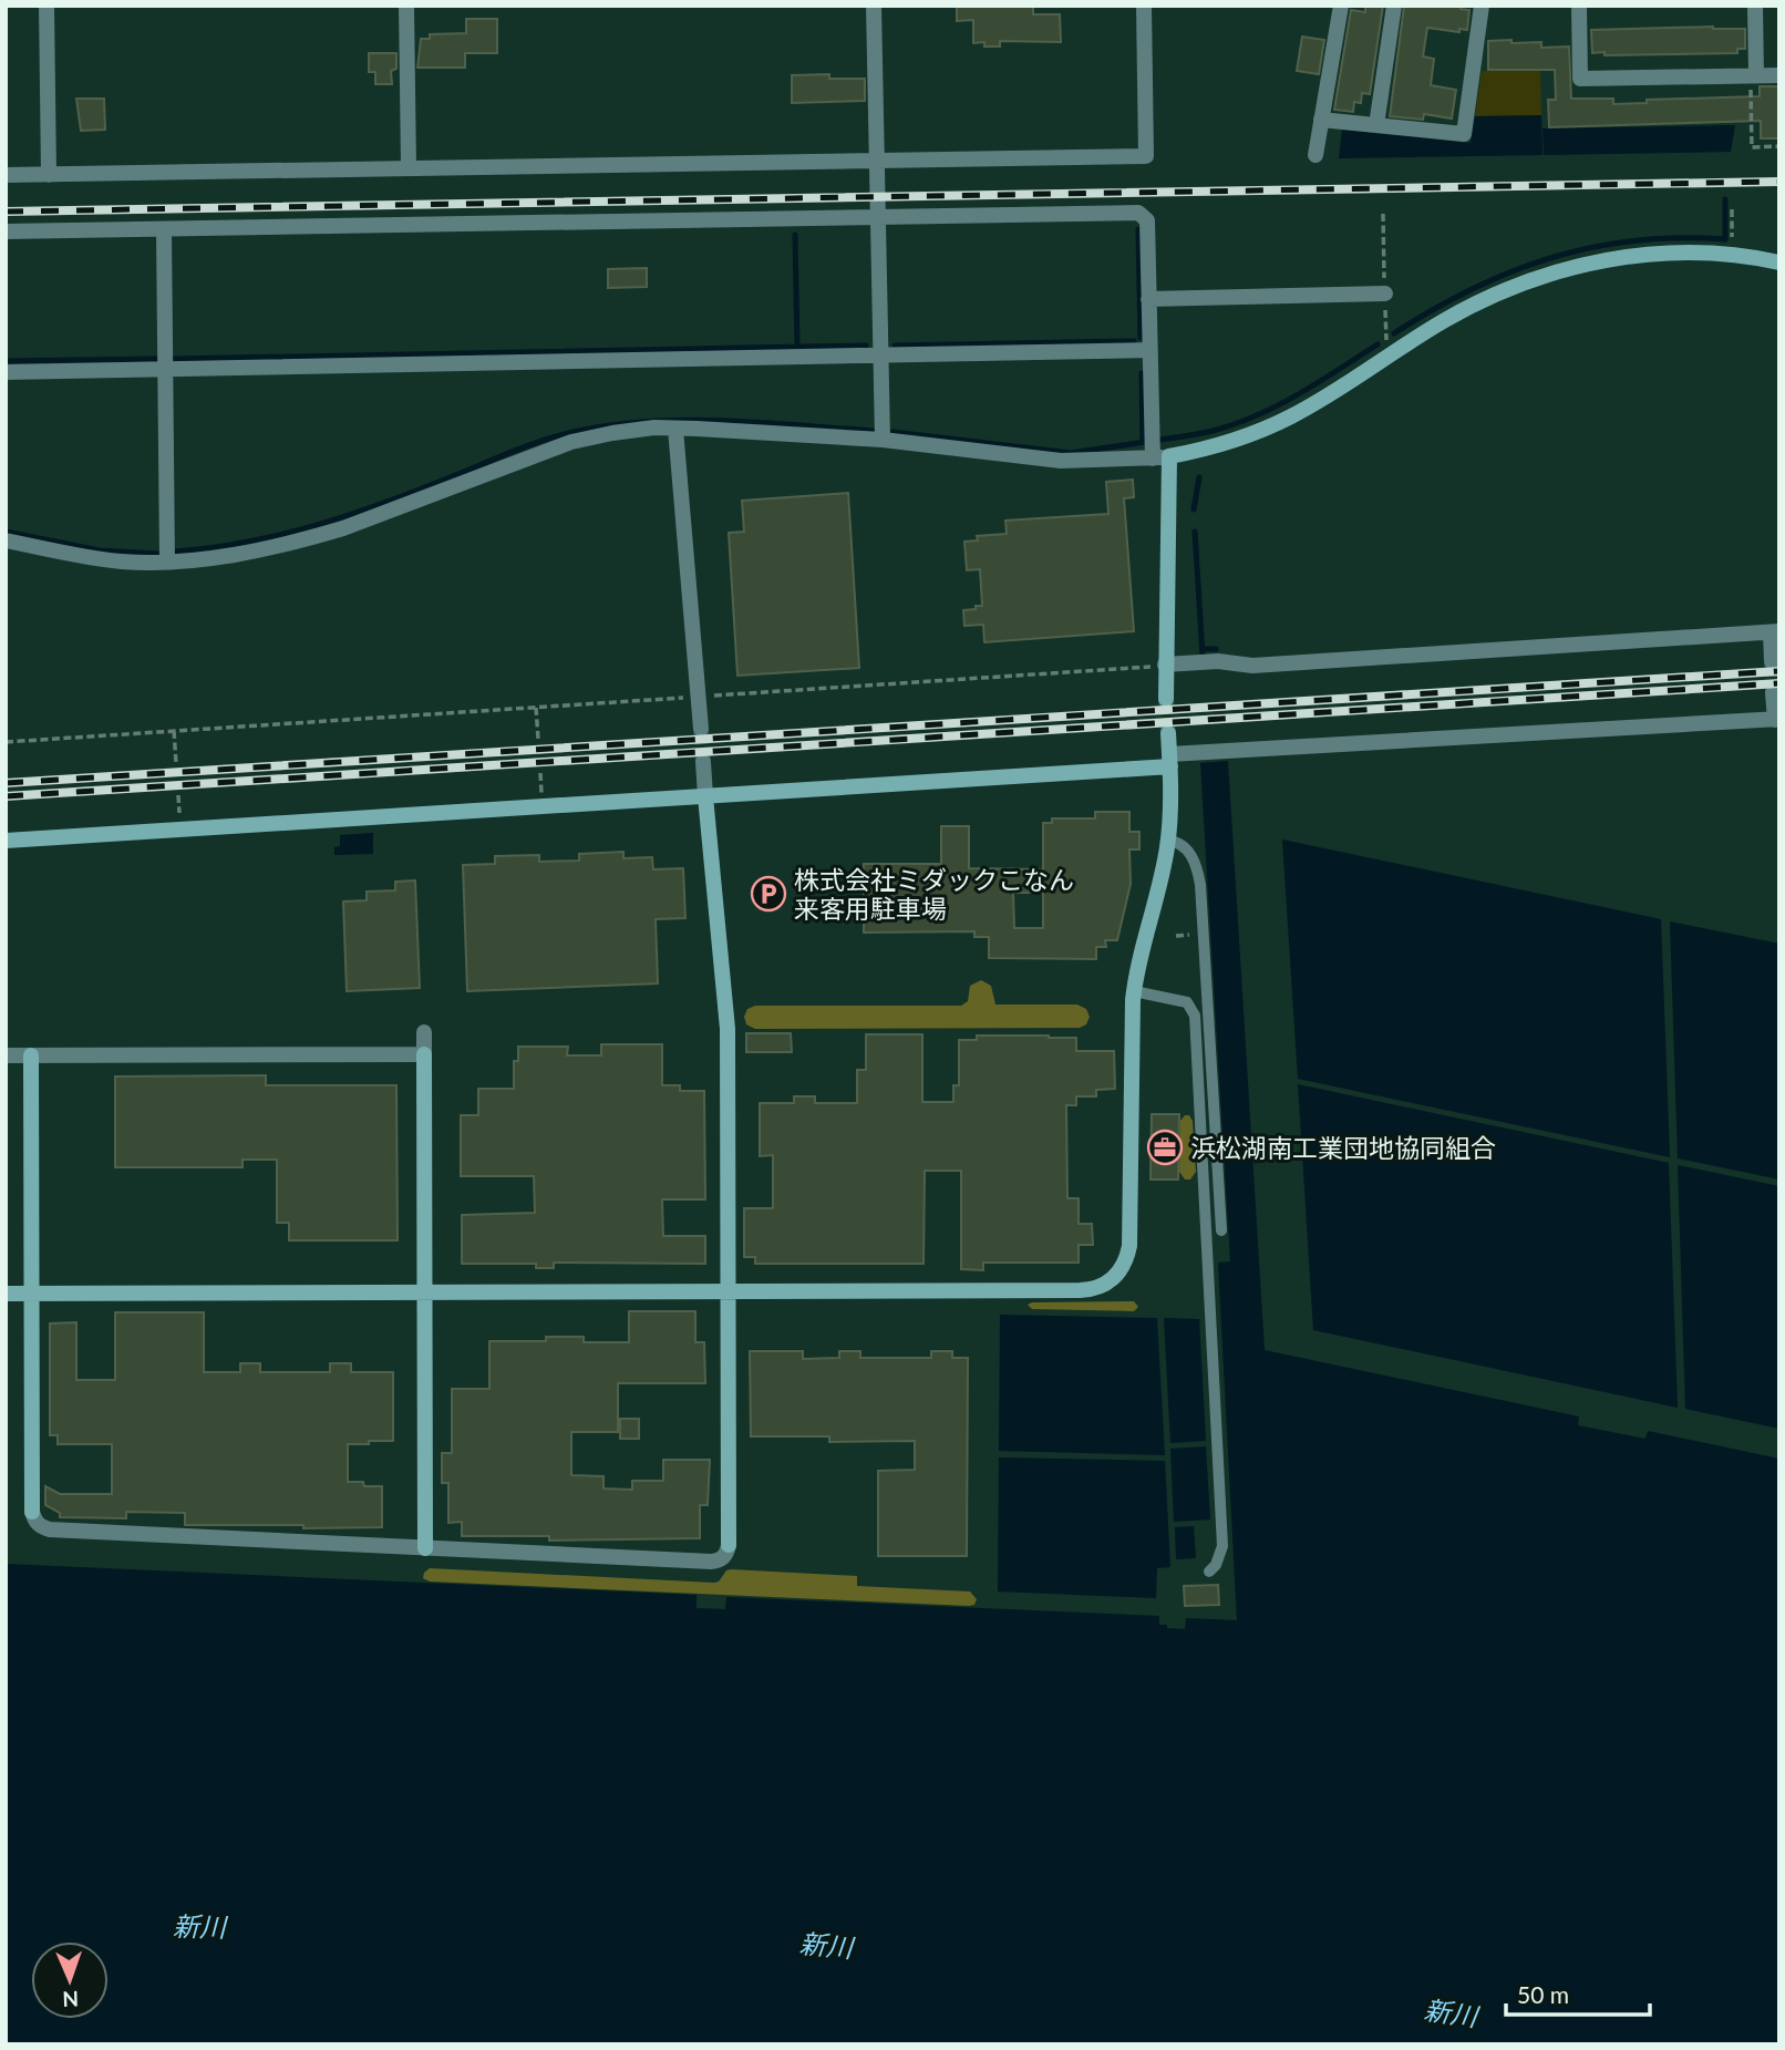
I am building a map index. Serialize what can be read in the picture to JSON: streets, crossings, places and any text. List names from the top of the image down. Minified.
{"water":["新川"],"places":{"parking":["株式会社ミダックこなん 来客用駐車場"],"office":["浜松湖南工業団地協同組合"]},"scale_bar":"50 m","north":"bottom"}
